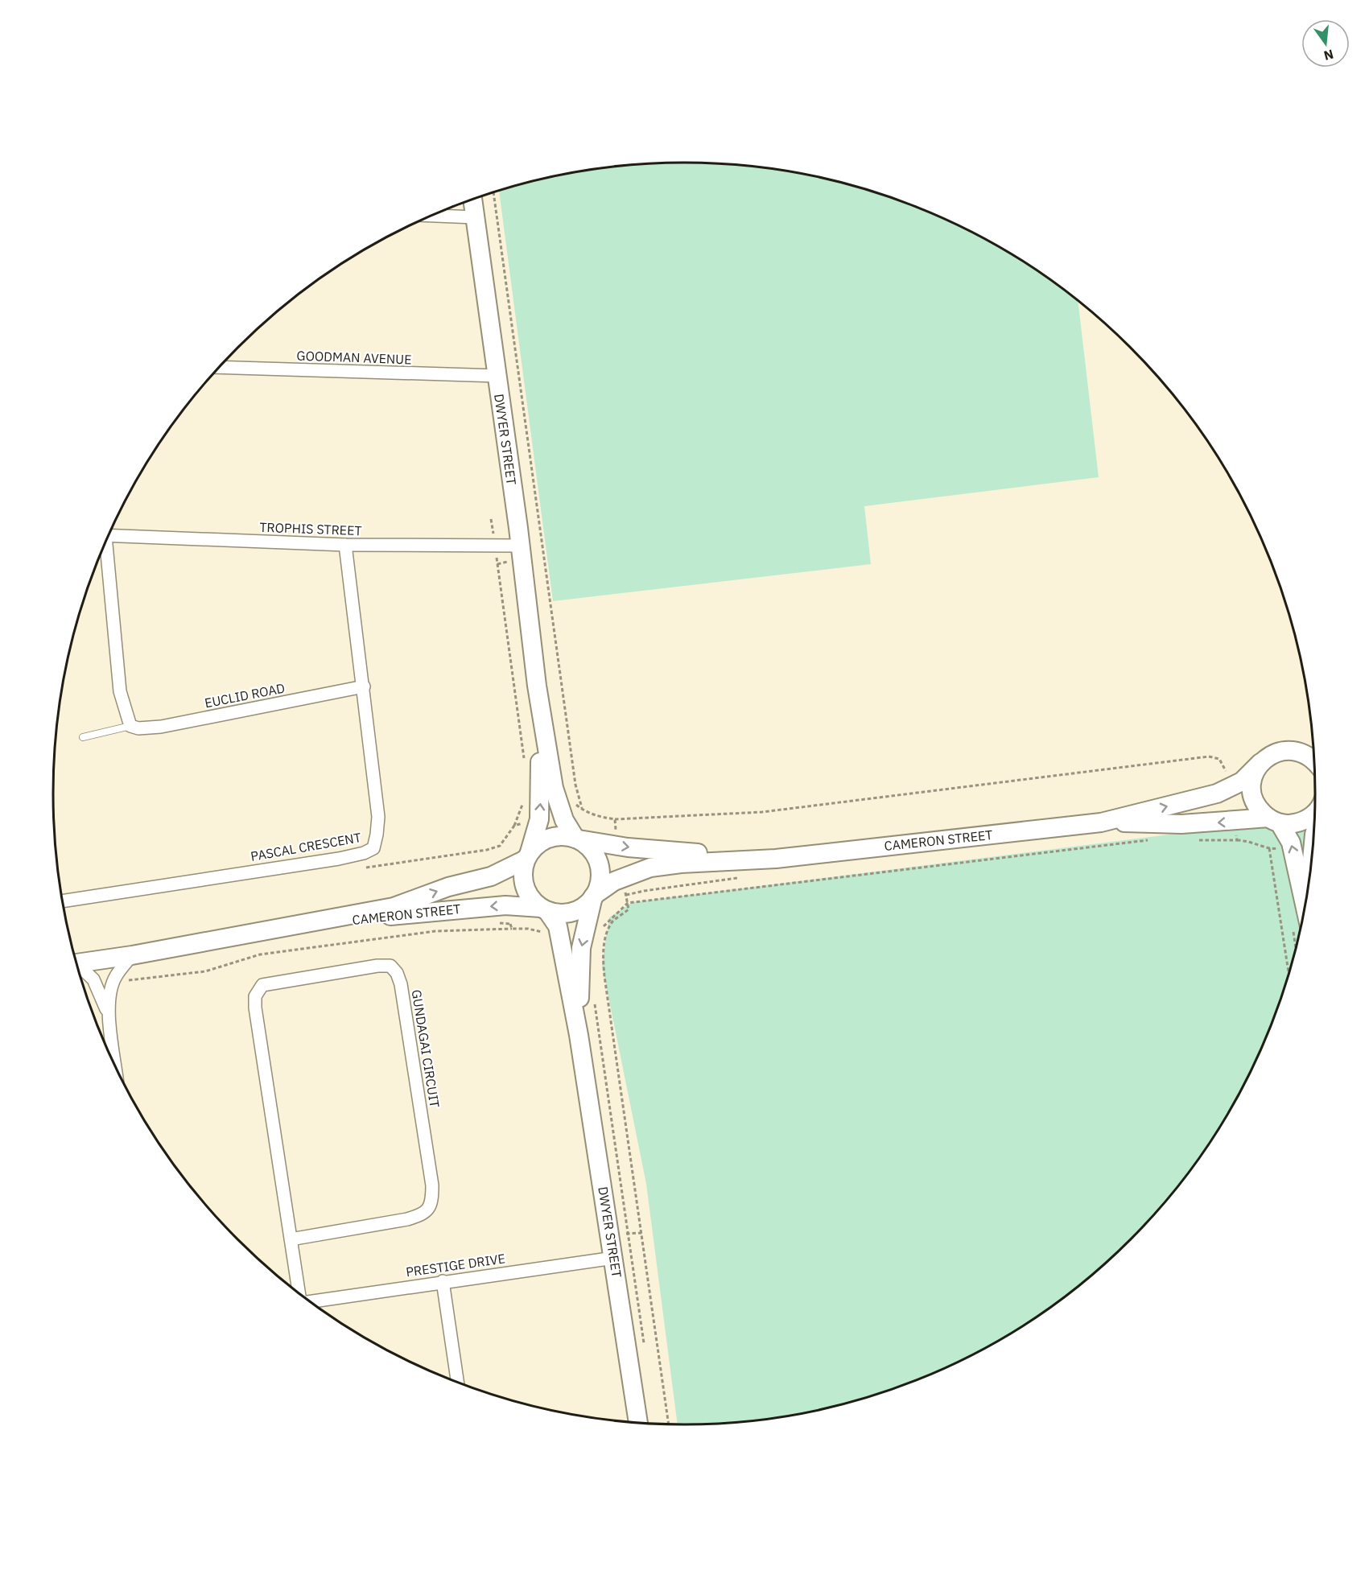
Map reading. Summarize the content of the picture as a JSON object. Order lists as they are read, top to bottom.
{
  "streets": {
    "street": [
      "GOODMAN AVENUE",
      "DWYER STREET",
      "TROPHIS STREET",
      "EUCLID ROAD",
      "CAMERON STREET",
      "PASCAL CRESCENT",
      "GUNDAGAI CIRCUIT",
      "PRESTIGE DRIVE"
    ]
  },
  "crossings": [
    ["GOODMAN AVENUE", "DWYER STREET"],
    ["DWYER STREET", "TROPHIS STREET"],
    ["DWYER STREET", "CAMERON STREET"],
    ["DWYER STREET", "PRESTIGE DRIVE"],
    ["TROPHIS STREET", "PASCAL CRESCENT"],
    ["EUCLID ROAD", "PASCAL CRESCENT"]
  ],
  "north": "bottom"
}
